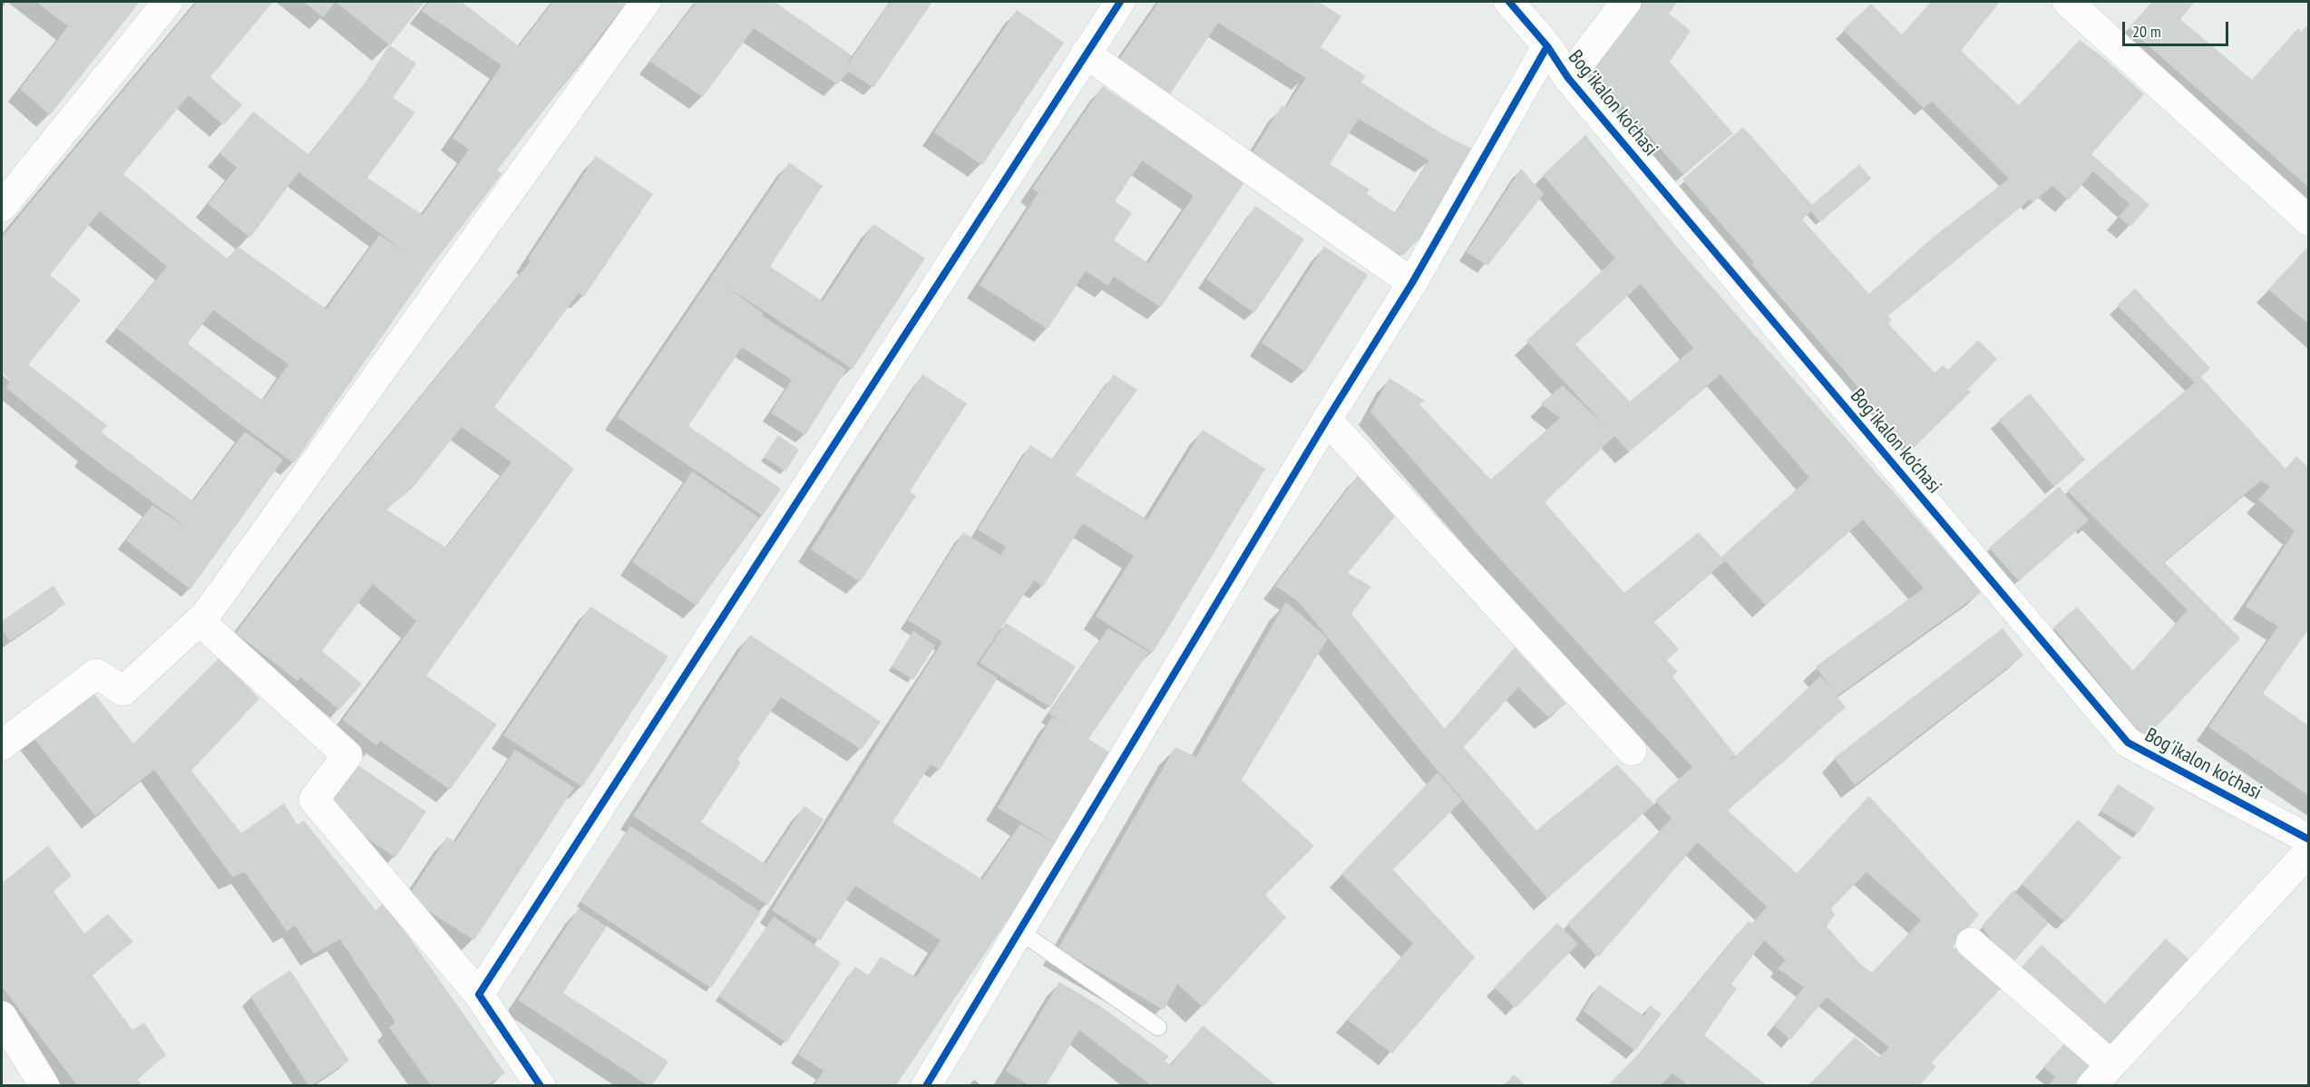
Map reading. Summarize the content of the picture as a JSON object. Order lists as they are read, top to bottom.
{
  "streets": {
    "street": ["Bog'ikalon ko'chasi"]
  },
  "scale_bar": "20 m"
}
